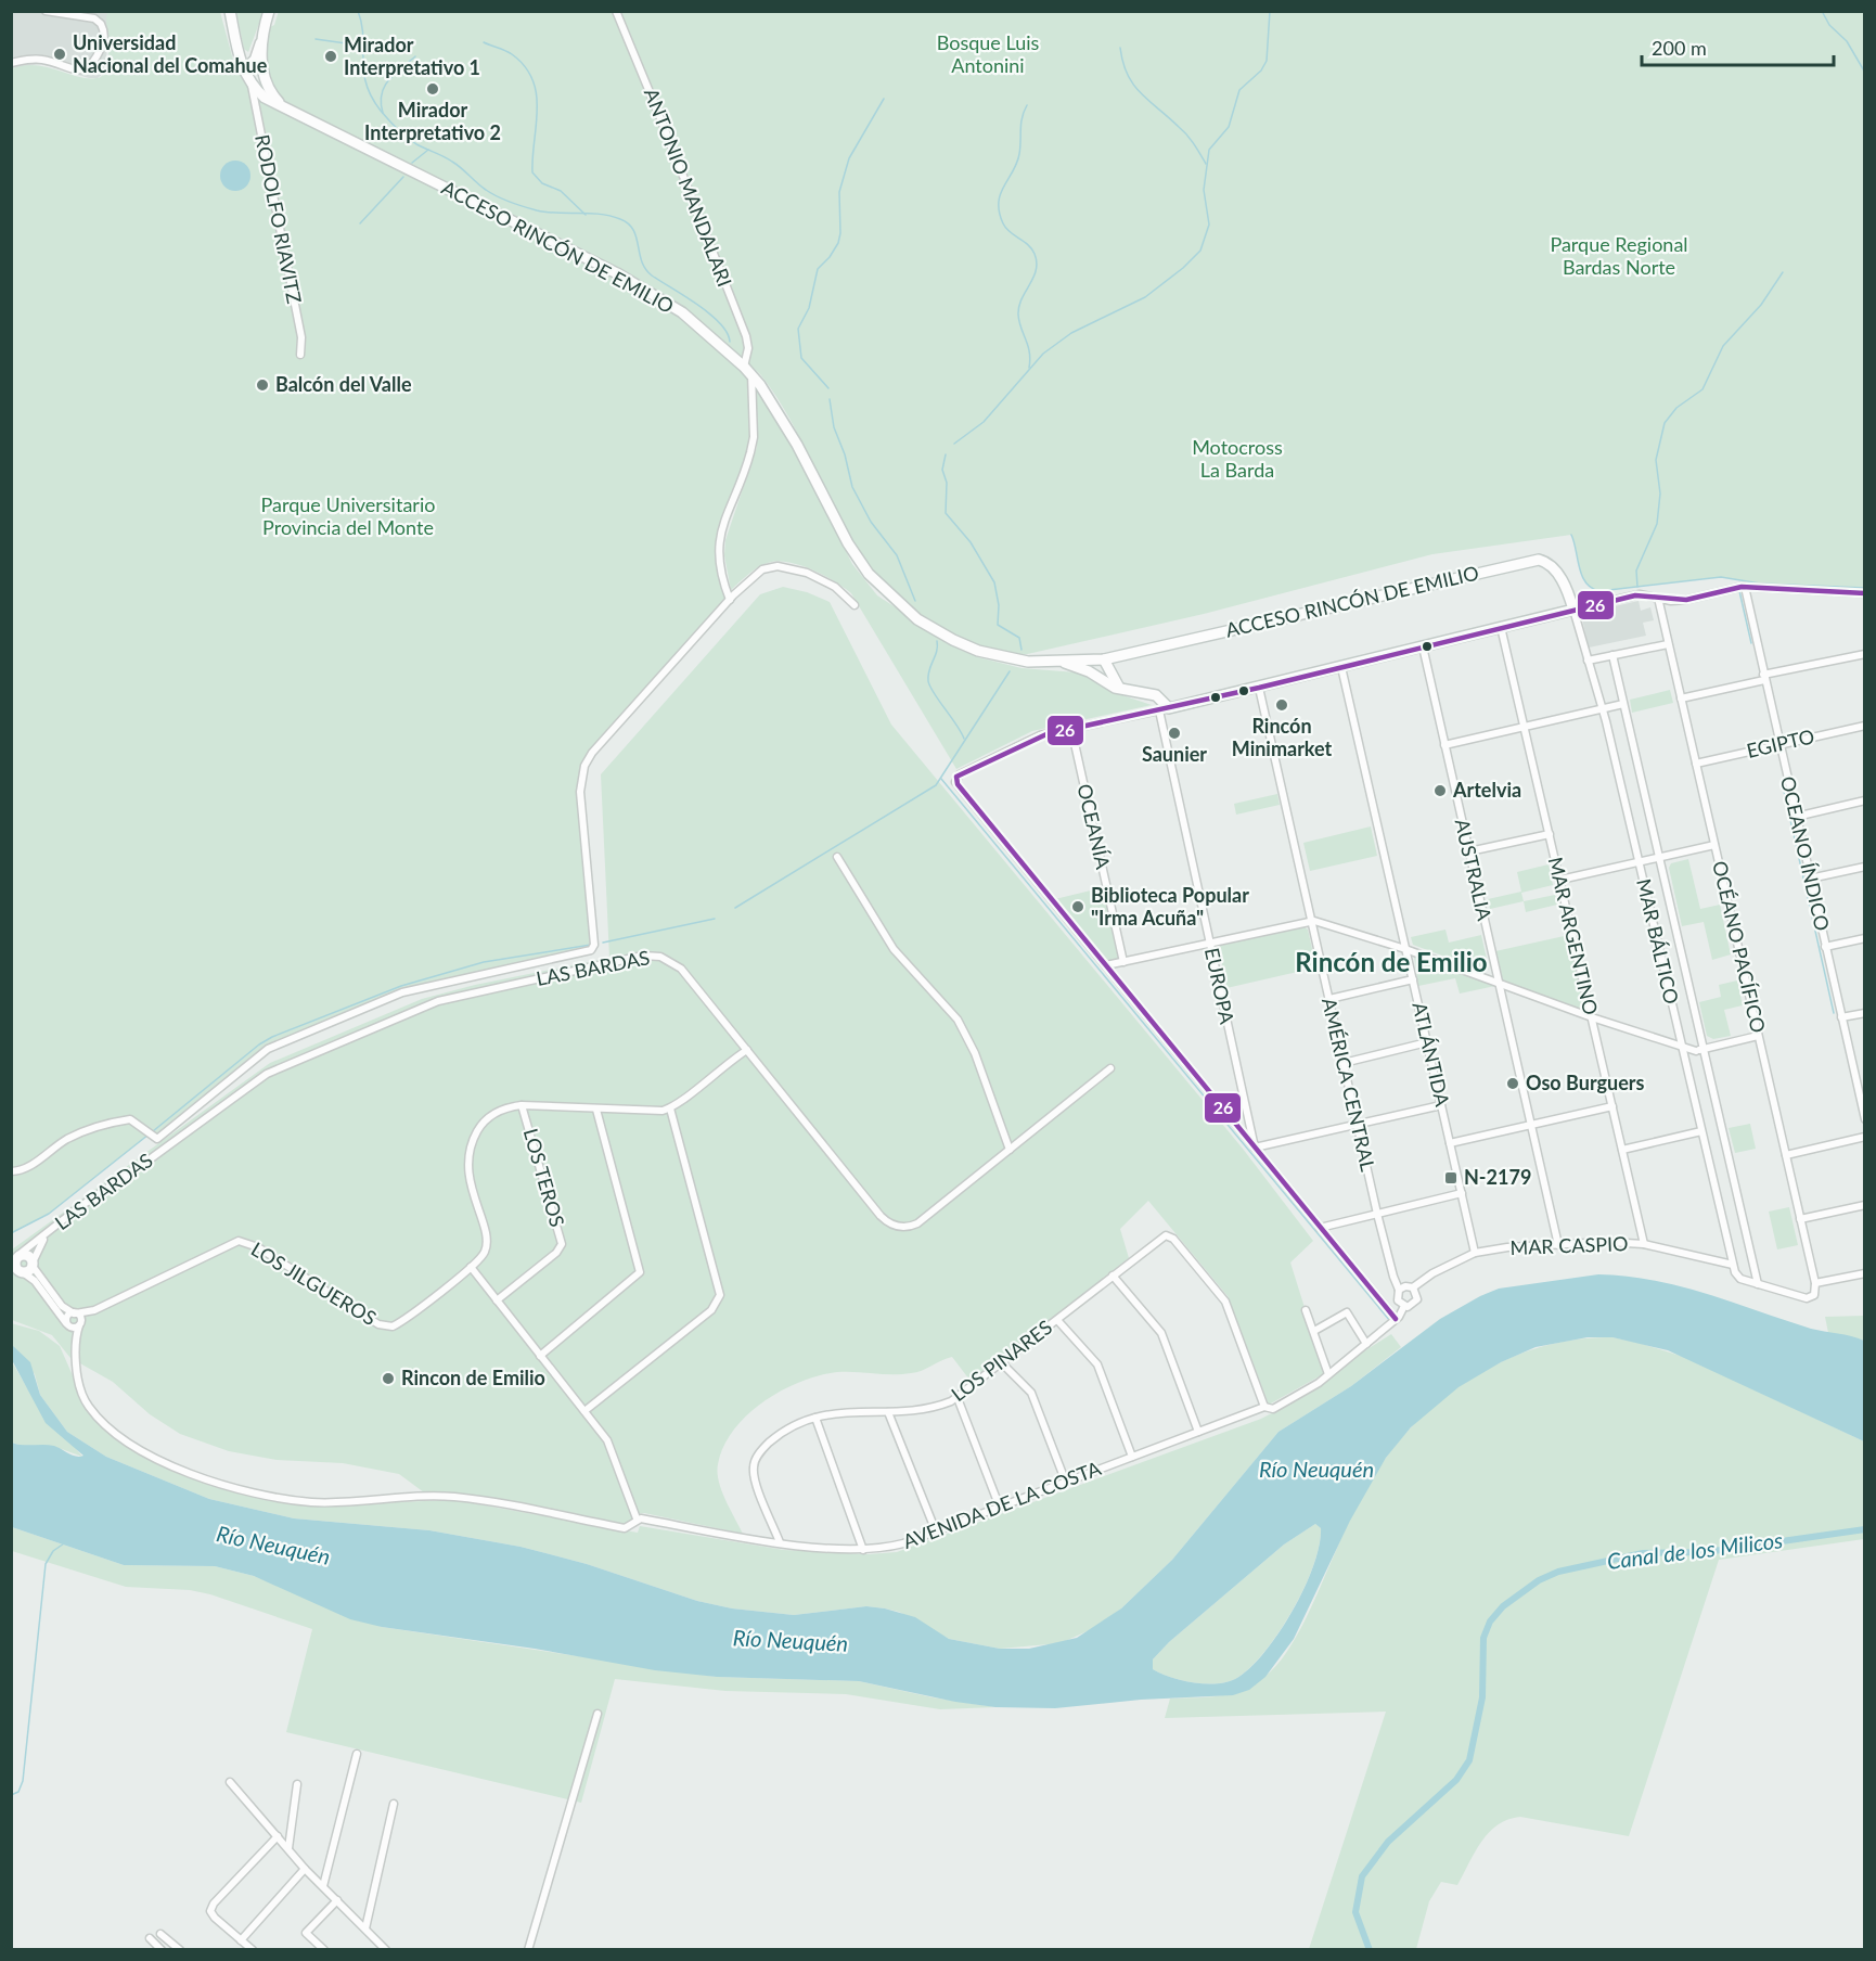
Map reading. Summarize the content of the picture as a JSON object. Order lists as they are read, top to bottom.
{
  "streets": {
    "main road": ["RODOLFO RIAVITZ", "ACCESO RINCÓN DE EMILIO"],
    "street": [
      "ANTONIO MANDALARI",
      "EGIPTO",
      "OCEANÍA",
      "OCEANO ÍNDICO",
      "AUSTRALIA",
      "MAR ARGENTINO",
      "MAR BÁLTICO",
      "OCÉANO PACÍFICO",
      "LAS BARDAS",
      "EUROPA",
      "ATLÁNTIDA",
      "AMÉRICA CENTRAL",
      "LOS TEROS",
      "MAR CASPIO",
      "LOS JILGUEROS",
      "LOS PINARES",
      "AVENIDA DE LA COSTA"
    ]
  },
  "crossings": [
    ["ANTONIO MANDALARI", "ACCESO RINCÓN DE EMILIO"],
    ["RODOLFO RIAVITZ", "ACCESO RINCÓN DE EMILIO"],
    ["ACCESO RINCÓN DE EMILIO", "MAR BÁLTICO"],
    ["ACCESO RINCÓN DE EMILIO", "EUROPA"],
    ["EGIPTO", "OCEANO ÍNDICO"],
    ["EGIPTO", "OCÉANO PACÍFICO"],
    ["AUSTRALIA", "MAR CASPIO"],
    ["MAR ARGENTINO", "MAR CASPIO"],
    ["MAR BÁLTICO", "OCÉANO PACÍFICO"],
    ["MAR BÁLTICO", "MAR CASPIO"],
    ["LAS BARDAS", "AVENIDA DE LA COSTA"],
    ["ATLÁNTIDA", "MAR CASPIO"],
    ["AMÉRICA CENTRAL", "MAR CASPIO"],
    ["AMÉRICA CENTRAL", "AVENIDA DE LA COSTA"],
    ["LOS TEROS", "LOS JILGUEROS"],
    ["MAR CASPIO", "AVENIDA DE LA COSTA"],
    ["LOS JILGUEROS", "AVENIDA DE LA COSTA"],
    ["LOS PINARES", "AVENIDA DE LA COSTA"]
  ],
  "districts": ["Rincón de Emilio"],
  "water": ["Río Neuquén", "Canal de los Milicos"],
  "parks": [
    "Bosque Luis Antonini",
    "Parque Regional Bardas Norte",
    "Motocross La Barda",
    "Parque Universitario Provincia del Monte"
  ],
  "places": {
    "other": [
      "Universidad Nacional del Comahue",
      "Mirador Interpretativo 1",
      "Mirador Interpretativo 2",
      "Balcón del Valle",
      "Rincón Minimarket",
      "Saunier",
      "Artelvia",
      "Biblioteca Popular \"Irma Acuña\"",
      "Oso Burguers",
      "Rincon de Emilio"
    ],
    "transit": ["N-2179"]
  },
  "lines": ["transit line 26"],
  "scale_bar": "200 m"
}
